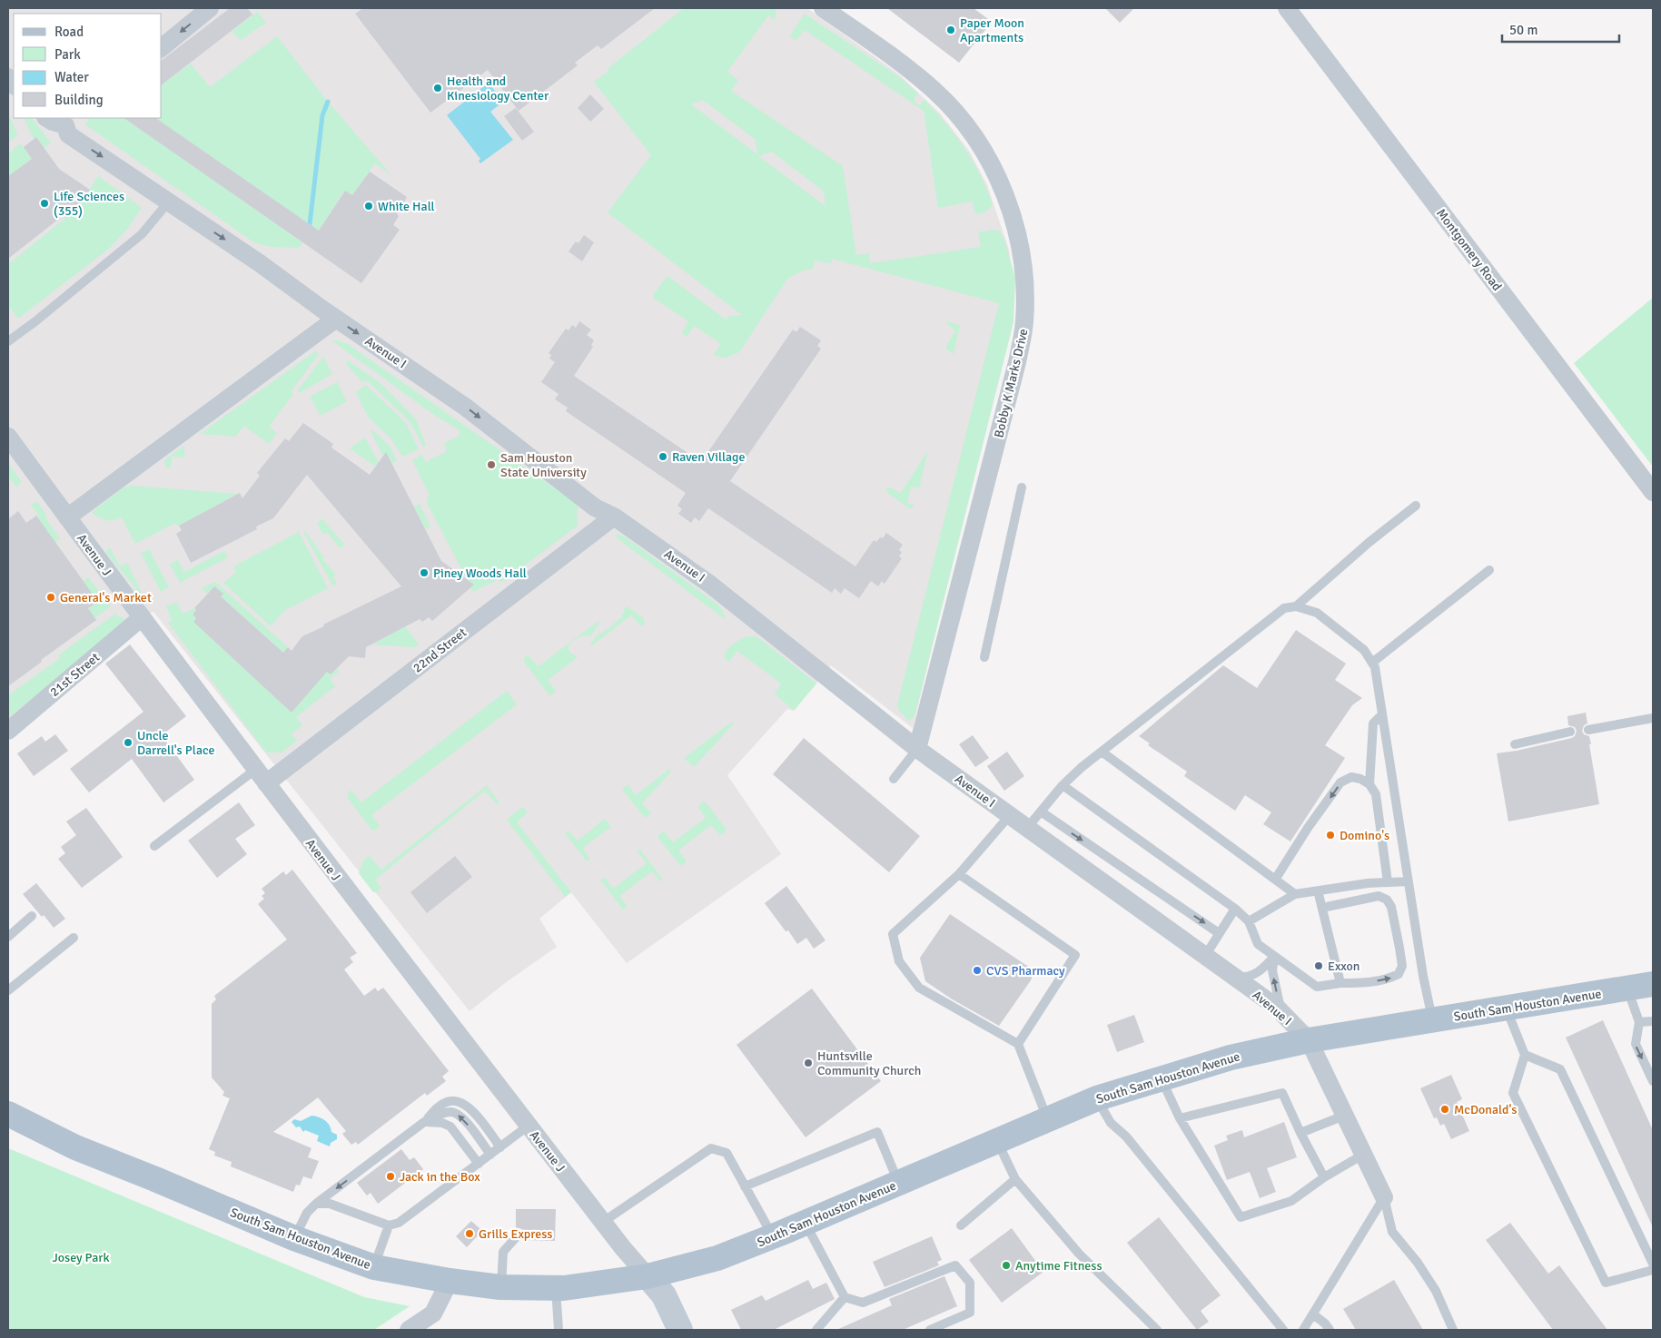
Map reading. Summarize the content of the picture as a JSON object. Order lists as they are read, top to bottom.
{
  "streets": {
    "main road": ["South Sam Houston Avenue"],
    "street": [
      "Montgomery Road",
      "Avenue I",
      "Bobby K Marks Drive",
      "Avenue J",
      "22nd Street",
      "21st Street"
    ]
  },
  "crossings": [
    ["Avenue I", "Bobby K Marks Drive"],
    ["Avenue I", "22nd Street"],
    ["Avenue I", "South Sam Houston Avenue"],
    ["Avenue J", "22nd Street"],
    ["Avenue J", "21st Street"],
    ["Avenue J", "South Sam Houston Avenue"]
  ],
  "one_way": ["Avenue I"],
  "parks": ["Josey Park"],
  "places": [
    "Paper Moon Apartments",
    "Health and Kinesiology Center",
    "Life Sciences (355)",
    "White Hall",
    "Raven Village",
    "Sam Houston State University",
    "Piney Woods Hall",
    "General's Market",
    "Uncle Darrell's Place",
    "Domino's",
    "Exxon",
    "CVS Pharmacy",
    "Huntsville Community Church",
    "McDonald's",
    "Jack in the Box",
    "Grills Express",
    "Anytime Fitness"
  ],
  "legend": [
    "Road",
    "Park",
    "Water",
    "Building"
  ],
  "scale_bar": "50 m"
}
